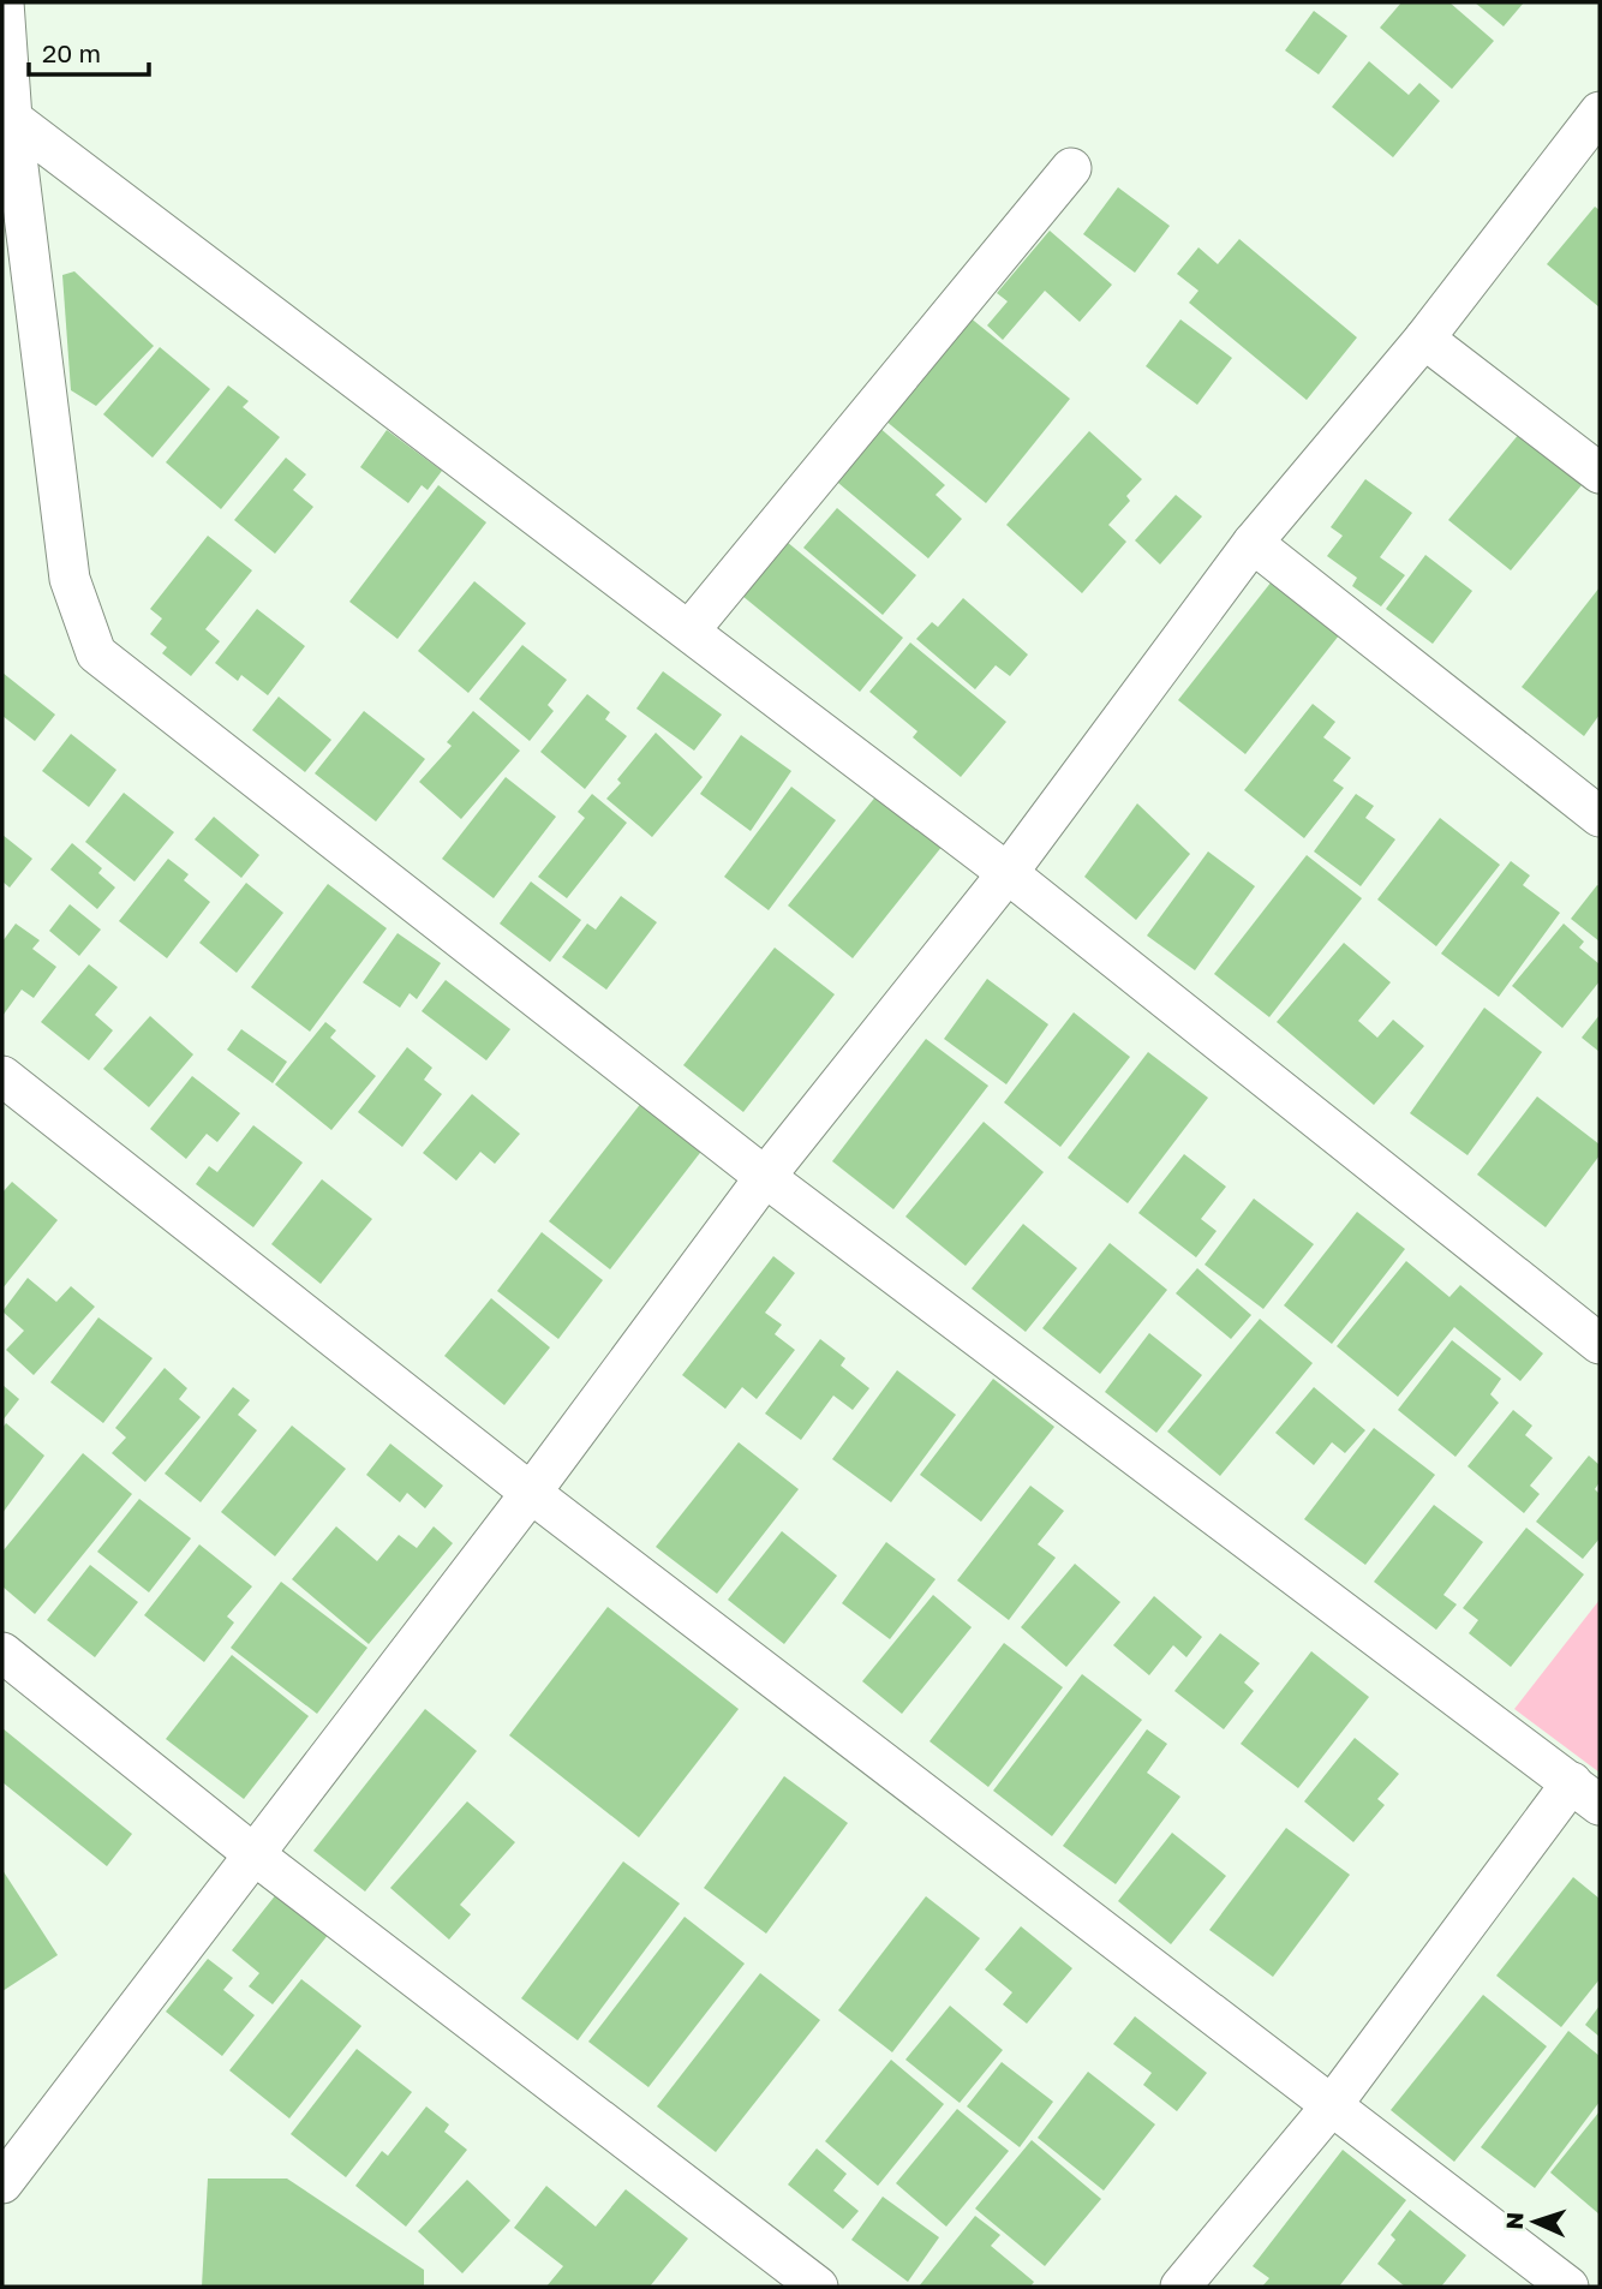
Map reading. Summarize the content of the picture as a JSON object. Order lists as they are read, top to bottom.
{
  "scale_bar": "20 m",
  "north": "left"
}
